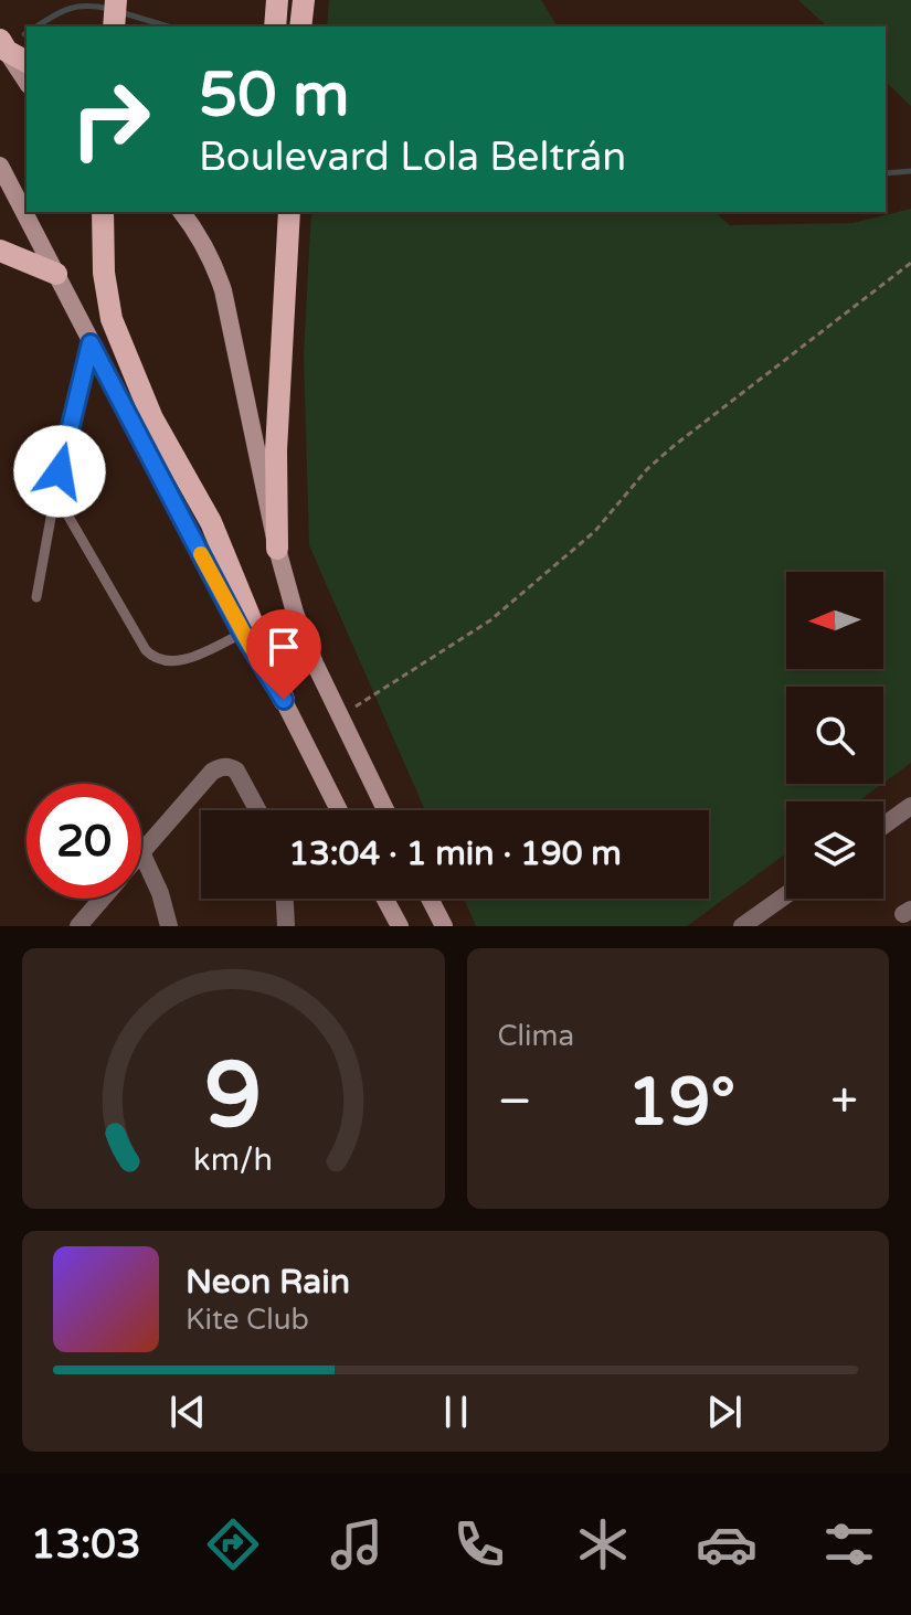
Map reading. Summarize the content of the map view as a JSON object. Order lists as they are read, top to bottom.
{
  "north": "left",
  "page": {
    "turn": ["50 m", "Boulevard Lola Beltrán"],
    "limit": "20",
    "trip": "13:04 · 1 min · 190 m",
    "tile": "Clima",
    "heat": ["−", "19°", "+"],
    "song": ["Neon Rain", "Kite Club"],
    "tabs": "13:03",
    "gauge": ["9", "km/h"]
  }
}
